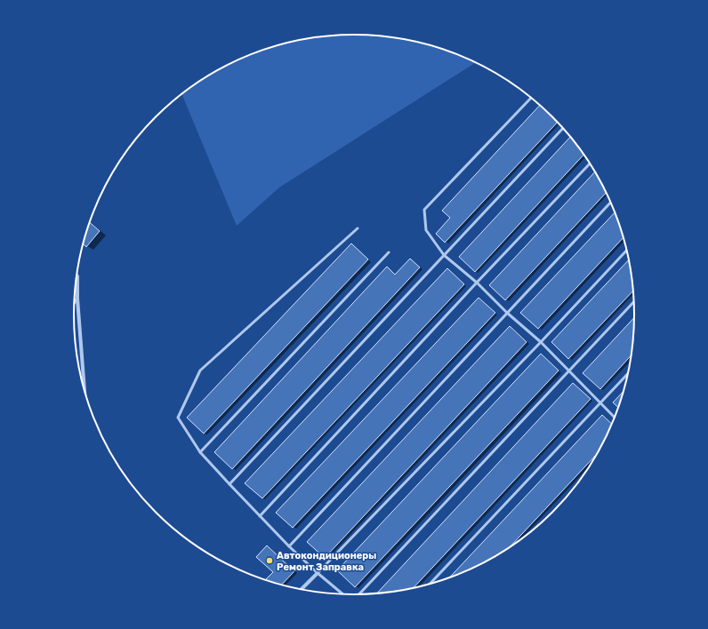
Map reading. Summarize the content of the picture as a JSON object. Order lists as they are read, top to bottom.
{
  "places": ["Автокондиционеры Ремонт Заправка"]
}
